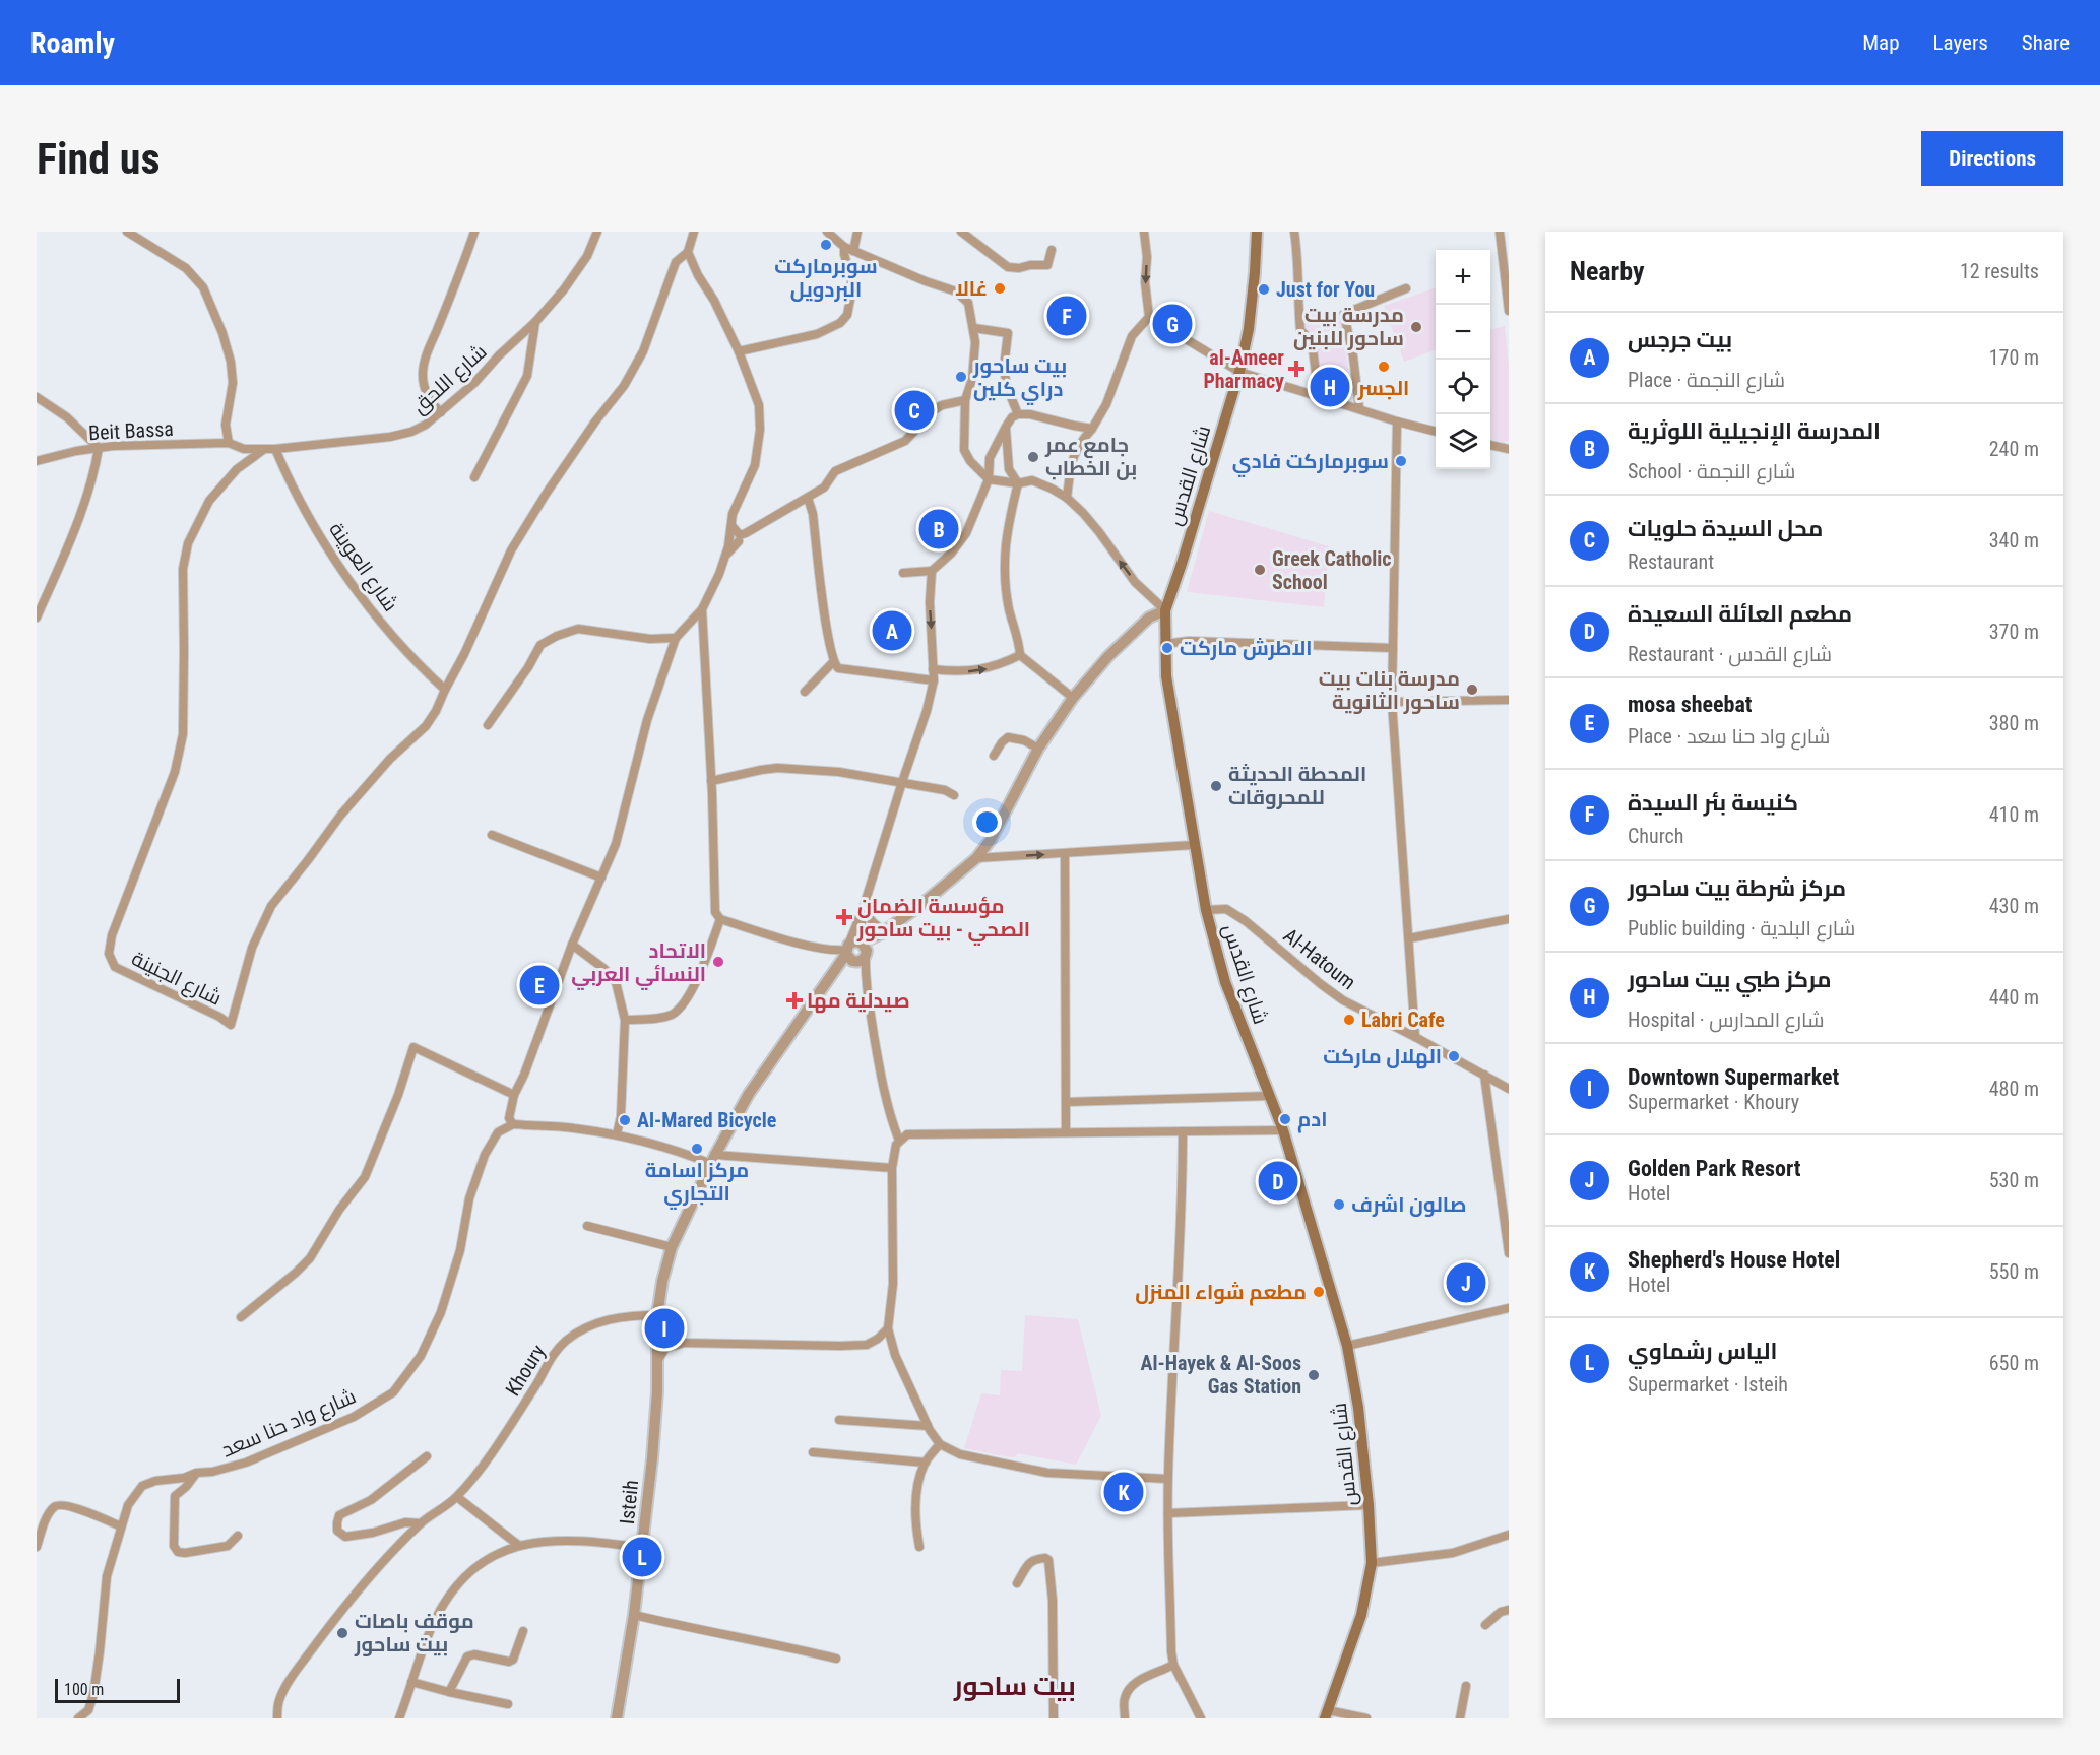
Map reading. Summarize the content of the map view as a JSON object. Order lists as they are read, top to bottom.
{
  "streets": {
    "main road": ["شارع القدس"],
    "street": [
      "شارع اللحق",
      "Beit Bassa",
      "شارع العوينة",
      "Al-Hatoum",
      "شارع الجنينة",
      "Khoury",
      "شارع واد حنا سعد",
      "Isteih"
    ]
  },
  "crossings": [
    ["شارع اللحق", "Beit Bassa"],
    ["شارع اللحق", "شارع العوينة"],
    ["شارع اللحق", "شارع الجنينة"],
    ["شارع القدس", "Al-Hatoum"],
    ["شارع العوينة", "شارع الجنينة"],
    ["Khoury", "Isteih"]
  ],
  "districts": ["بيت ساحور"],
  "places": {
    "other": [
      "سوبرماركت البردويل",
      "غالا",
      "Just for You",
      "مدرسة بيت ساحور للبنين",
      "الجسر",
      "بيت ساحور دراي كلين",
      "جامع عمر بن الخطاب",
      "سوبرماركت فادي",
      "Greek Catholic School",
      "الاطرش ماركت",
      "مدرسة بنات بيت ساحور الثانوية",
      "المحطة الحديثة للمحروقات",
      "الاتحاد النسائي العربي",
      "Labri Cafe",
      "الهلال ماركت",
      "ادم",
      "Al-Mared Bicycle",
      "مركز اسامة التجاري",
      "صالون اشرف",
      "مطعم شواء المنزل",
      "Al-Hayek & Al-Soos Gas Station",
      "موقف باصات بيت ساحور"
    ],
    "health": ["al-Ameer Pharmacy", "مؤسسة الضمان الصحي - بيت ساحور", "صيدلية مها"]
  },
  "scale_bar": "100 m",
  "page": {
    "header": "Roamly",
    "nav": ["Map", "Layers", "Share"],
    "buttons": "Directions",
    "title": "Find us",
    "heading": ["Nearby", "12 results"],
    "map_buttons": ["+", "−"],
    "pins": [
      "F",
      "G",
      "H",
      "C",
      "B",
      "A",
      "E",
      "D",
      "J",
      "I",
      "K",
      "L"
    ],
    "list": [
      {
        "mark": "A",
        "name": "بيت جرجس",
        "note": "Place · شارع النجمة",
        "value": "170 m"
      },
      {
        "mark": "B",
        "name": "المدرسة الإنجيلية اللوثرية",
        "note": "School · شارع النجمة",
        "value": "240 m"
      },
      {
        "mark": "C",
        "name": "محل السيدة حلويات",
        "note": "Restaurant",
        "value": "340 m"
      },
      {
        "mark": "D",
        "name": "مطعم العائلة السعيدة",
        "note": "Restaurant · شارع القدس",
        "value": "370 m"
      },
      {
        "mark": "E",
        "name": "mosa sheebat",
        "note": "Place · شارع واد حنا سعد",
        "value": "380 m"
      },
      {
        "mark": "F",
        "name": "كنيسة بئر السيدة",
        "note": "Church",
        "value": "410 m"
      },
      {
        "mark": "G",
        "name": "مركز شرطة بيت ساحور",
        "note": "Public building · شارع البلدية",
        "value": "430 m"
      },
      {
        "mark": "H",
        "name": "مركز طبي بيت ساحور",
        "note": "Hospital · شارع المدارس",
        "value": "440 m"
      },
      {
        "mark": "I",
        "name": "Downtown Supermarket",
        "note": "Supermarket · Khoury",
        "value": "480 m"
      },
      {
        "mark": "J",
        "name": "Golden Park Resort",
        "note": "Hotel",
        "value": "530 m"
      },
      {
        "mark": "K",
        "name": "Shepherd's House Hotel",
        "note": "Hotel",
        "value": "550 m"
      },
      {
        "mark": "L",
        "name": "الياس رشماوي",
        "note": "Supermarket · Isteih",
        "value": "650 m"
      }
    ],
    "scale": "100 m"
  }
}
